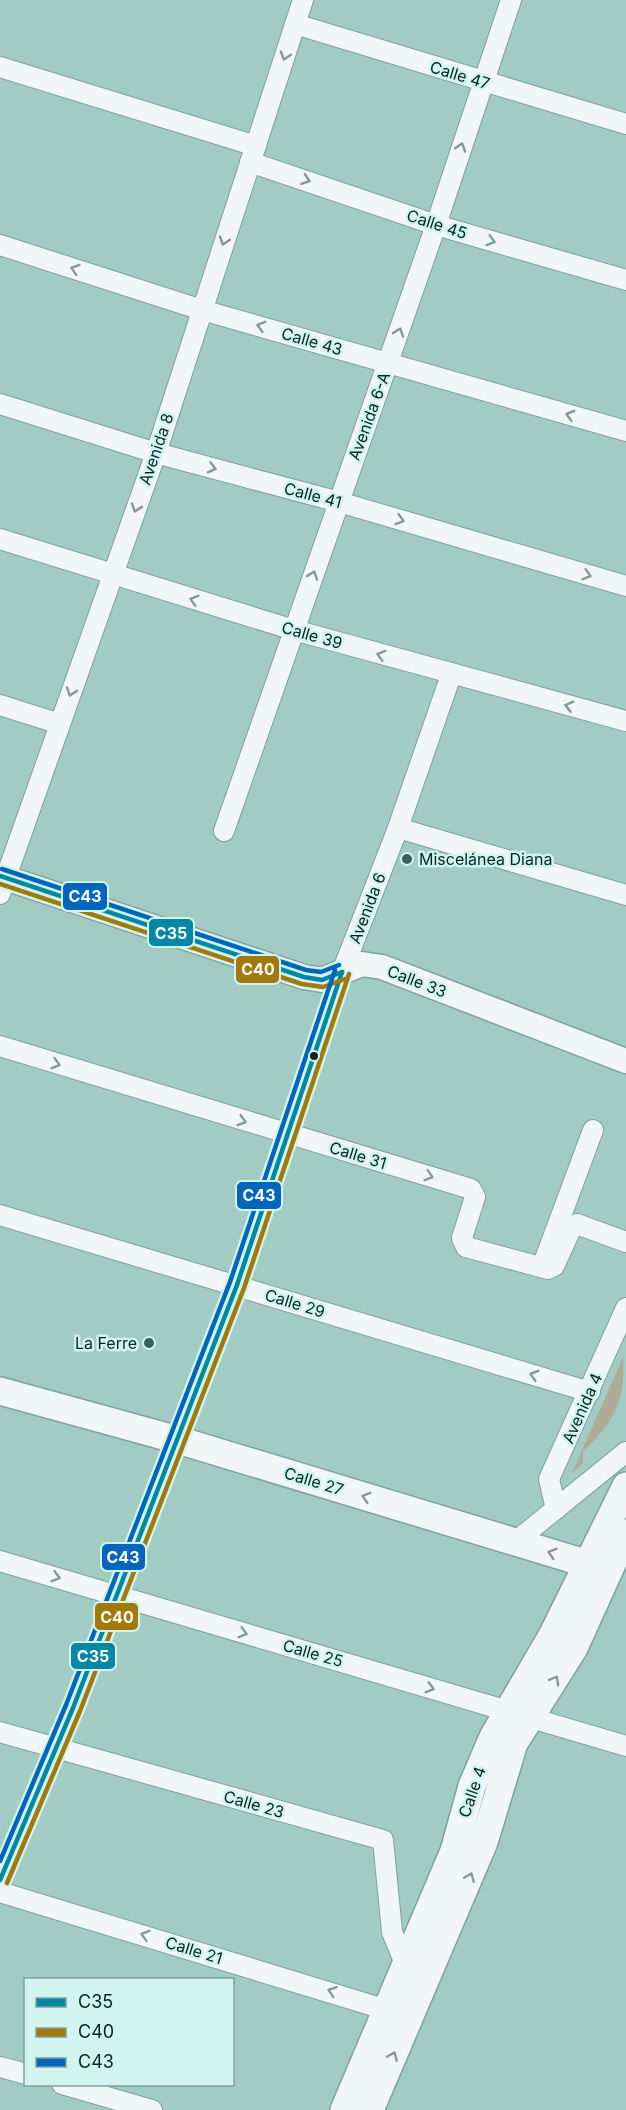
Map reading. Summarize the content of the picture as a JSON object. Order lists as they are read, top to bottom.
{
  "streets": {
    "main road": ["Calle 27", "Calle 4"],
    "street": [
      "Calle 47",
      "Calle 45",
      "Calle 43",
      "Avenida 6-A",
      "Avenida 8",
      "Calle 41",
      "Calle 39",
      "Avenida 6",
      "Calle 33",
      "Calle 31",
      "Calle 29",
      "Avenida 4",
      "Calle 25",
      "Calle 23",
      "Calle 21"
    ]
  },
  "crossings": [
    ["Calle 47", "Avenida 6-A"],
    ["Calle 47", "Avenida 8"],
    ["Calle 45", "Avenida 6-A"],
    ["Calle 45", "Avenida 8"],
    ["Calle 43", "Avenida 6-A"],
    ["Calle 43", "Avenida 8"],
    ["Avenida 6-A", "Calle 41"],
    ["Avenida 6-A", "Calle 39"],
    ["Avenida 8", "Calle 41"],
    ["Avenida 8", "Calle 39"],
    ["Avenida 8", "Calle 33"],
    ["Calle 39", "Avenida 6"],
    ["Avenida 6", "Calle 33"],
    ["Avenida 6", "Calle 31"],
    ["Avenida 6", "Calle 29"],
    ["Avenida 6", "Calle 27"],
    ["Avenida 6", "Calle 25"],
    ["Avenida 6", "Calle 23"],
    ["Calle 29", "Avenida 4"],
    ["Calle 27", "Calle 4"],
    ["Calle 25", "Calle 4"],
    ["Calle 4", "Calle 23"],
    ["Calle 4", "Calle 21"]
  ],
  "one_way": [
    "Calle 45",
    "Calle 43",
    "Avenida 6-A",
    "Avenida 8",
    "Calle 41",
    "Calle 31",
    "Calle 29",
    "Calle 27",
    "Calle 25",
    "Calle 21"
  ],
  "places": ["Miscelánea Diana", "La Ferre"],
  "lines": ["transit line C43", "transit line C35", "transit line C40"],
  "legend": ["C35", "C40", "C43"]
}
